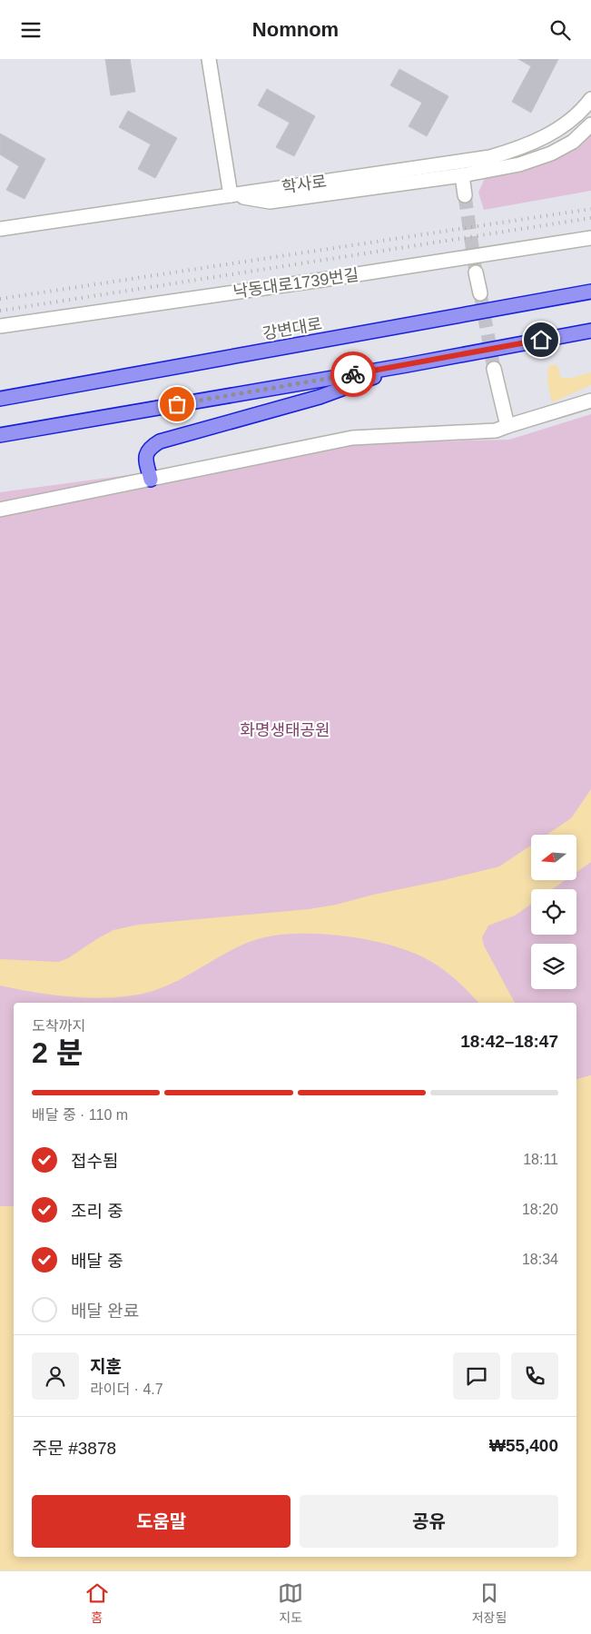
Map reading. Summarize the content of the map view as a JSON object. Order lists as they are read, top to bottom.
{
  "streets": {
    "highway": ["강변대로"],
    "street": ["학사로", "낙동대로1739번길"]
  },
  "parks": ["화명생태공원"],
  "north": "left",
  "page": {
    "header": "Nomnom",
    "heading": ["2 분", "도착까지", "18:42–18:47"],
    "panel": [
      "지훈",
      "라이더 · 4.7",
      "주문 #3878",
      "₩55,400"
    ],
    "bar": "배달 중 · 110 m",
    "list": [
      ["접수됨", "18:11"],
      ["조리 중", "18:20"],
      ["배달 중", "18:34"],
      "배달 완료"
    ],
    "buttons": ["도움말", "공유"],
    "tabs": ["홈", "지도", "저장됨"]
  }
}
